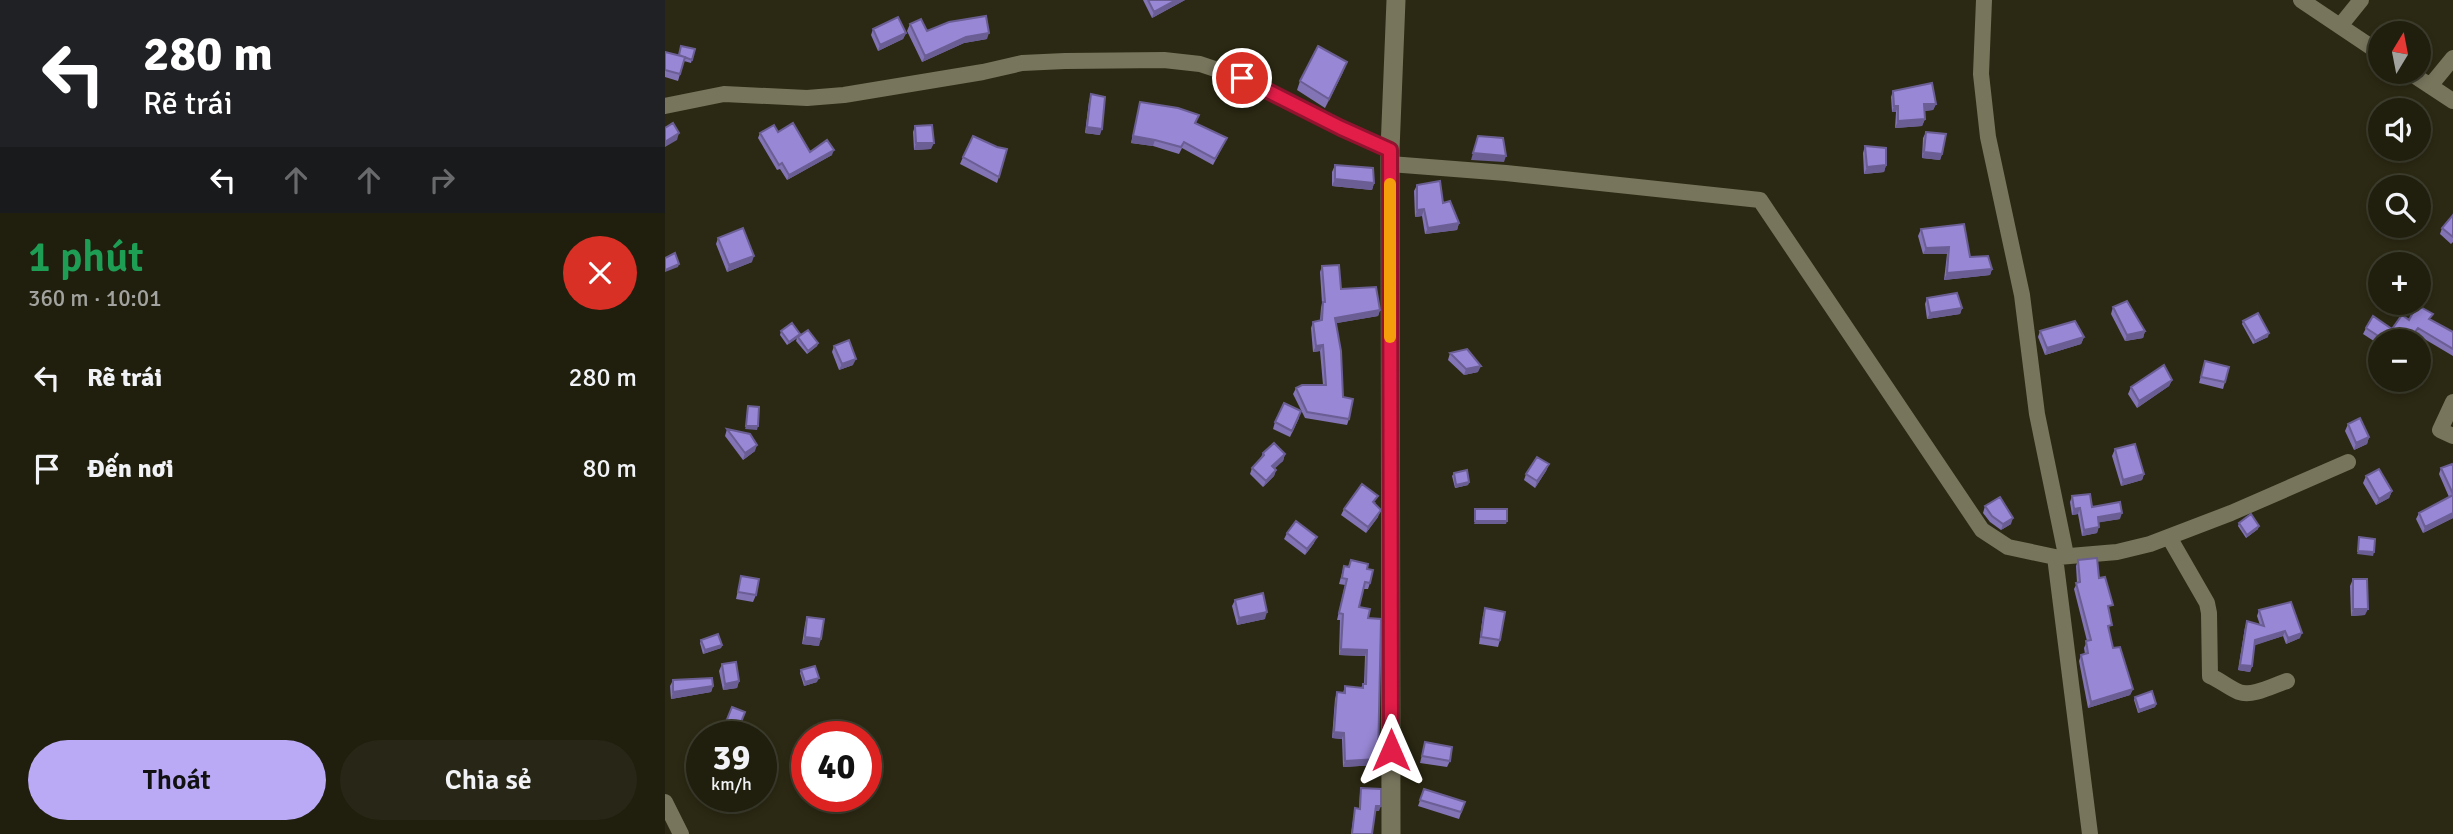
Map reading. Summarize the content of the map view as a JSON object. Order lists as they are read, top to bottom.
{
  "north": "top",
  "page": {
    "turn": ["280 m", "Rẽ trái"],
    "map_buttons": ["+", "−"],
    "heading": ["1 phút", "360 m · 10:01"],
    "list": [
      {
        "name": "Rẽ trái",
        "value": "280 m"
      },
      {
        "name": "Đến nơi",
        "value": "80 m"
      }
    ],
    "speed": "39 km/h",
    "limit": "40",
    "buttons": ["Thoát", "Chia sẻ"]
  }
}
